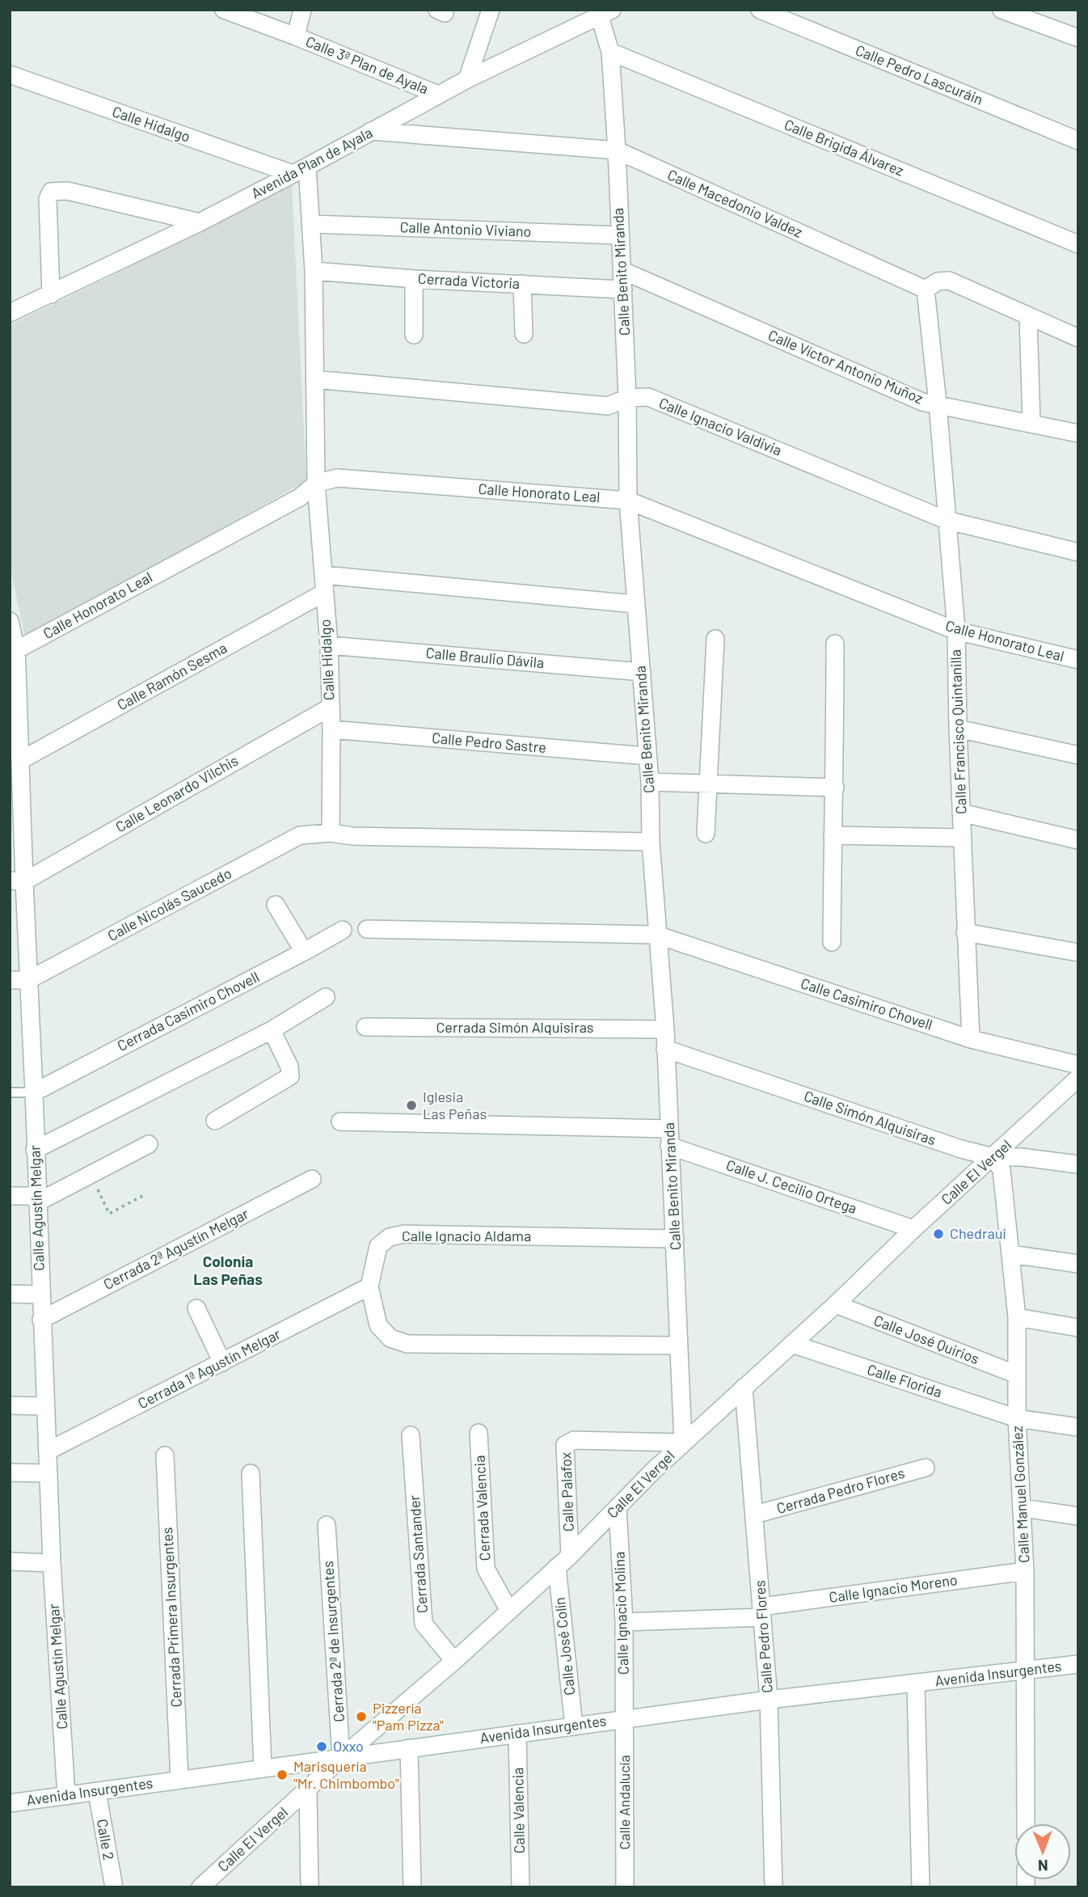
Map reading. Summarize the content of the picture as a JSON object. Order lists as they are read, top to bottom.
{
  "streets": {
    "street": [
      "Calle 3ª Plan de Ayala",
      "Calle Pedro Lascuráin",
      "Calle Hidalgo",
      "Calle Brigida Álvarez",
      "Avenida Plan de Ayala",
      "Calle Macedonio Valdez",
      "Calle Antonio Viviano",
      "Calle Benito Miranda",
      "Cerrada Victoria",
      "Calle Víctor Antonio Muñoz",
      "Calle Ignacio Valdivia",
      "Calle Honorato Leal",
      "Calle Braulio Dávila",
      "Calle Ramón Sesma",
      "Calle Francisco Quintanilla",
      "Calle Pedro Sastre",
      "Calle Leonardo Vilchis",
      "Calle Nicolás Saucedo",
      "Calle Casimiro Chovell",
      "Cerrada Casimiro Chovell",
      "Cerrada Simón Alquisiras",
      "Calle Simón Alquisiras",
      "Calle El Vergel",
      "Calle J. Cecilio Ortega",
      "Calle Agustín Melgar",
      "Calle Ignacio Aldama",
      "Cerrada 2ª Agustín Melgar",
      "Calle José Quirios",
      "Cerrada 1ª Agustín Melgar",
      "Calle Florida",
      "Cerrada Pedro Flores",
      "Calle Palafox",
      "Calle Manuel González",
      "Cerrada Valencia",
      "Cerrada Santander",
      "Calle Ignacio Moreno",
      "Calle Ignacio Molina",
      "Cerrada Primera Insurgentes",
      "Calle Pedro Flores",
      "Cerrada 2ª de Insurgentes",
      "Calle José Colín",
      "Avenida Insurgentes",
      "Calle Andalucía",
      "Calle Valencia",
      "Calle 2"
    ]
  },
  "crossings": [
    ["Calle 3ª Plan de Ayala", "Avenida Plan de Ayala"],
    ["Calle Hidalgo", "Avenida Plan de Ayala"],
    ["Calle Hidalgo", "Calle Antonio Viviano"],
    ["Calle Hidalgo", "Cerrada Victoria"],
    ["Calle Hidalgo", "Calle Ignacio Valdivia"],
    ["Calle Hidalgo", "Calle Honorato Leal"],
    ["Calle Hidalgo", "Calle Braulio Dávila"],
    ["Calle Hidalgo", "Calle Ramón Sesma"],
    ["Calle Hidalgo", "Calle Pedro Sastre"],
    ["Calle Hidalgo", "Calle Leonardo Vilchis"],
    ["Calle Hidalgo", "Calle Nicolás Saucedo"],
    ["Calle Brigida Álvarez", "Calle Benito Miranda"],
    ["Avenida Plan de Ayala", "Calle Macedonio Valdez"],
    ["Avenida Plan de Ayala", "Calle Benito Miranda"],
    ["Calle Macedonio Valdez", "Calle Benito Miranda"],
    ["Calle Macedonio Valdez", "Calle Francisco Quintanilla"],
    ["Calle Antonio Viviano", "Calle Benito Miranda"],
    ["Calle Benito Miranda", "Cerrada Victoria"],
    ["Calle Benito Miranda", "Calle Víctor Antonio Muñoz"],
    ["Calle Benito Miranda", "Calle Ignacio Valdivia"],
    ["Calle Benito Miranda", "Calle Honorato Leal"],
    ["Calle Benito Miranda", "Calle Braulio Dávila"],
    ["Calle Benito Miranda", "Calle Pedro Sastre"],
    ["Calle Benito Miranda", "Calle Casimiro Chovell"],
    ["Calle Benito Miranda", "Cerrada Simón Alquisiras"],
    ["Calle Benito Miranda", "Calle Simón Alquisiras"],
    ["Calle Benito Miranda", "Calle El Vergel"],
    ["Calle Benito Miranda", "Calle J. Cecilio Ortega"],
    ["Calle Benito Miranda", "Calle Ignacio Aldama"],
    ["Calle Benito Miranda", "Calle Palafox"],
    ["Calle Víctor Antonio Muñoz", "Calle Francisco Quintanilla"],
    ["Calle Ignacio Valdivia", "Calle Francisco Quintanilla"],
    ["Calle Honorato Leal", "Calle Francisco Quintanilla"],
    ["Calle Honorato Leal", "Calle Agustín Melgar"],
    ["Calle Ramón Sesma", "Calle Agustín Melgar"],
    ["Calle Francisco Quintanilla", "Calle Casimiro Chovell"],
    ["Calle Leonardo Vilchis", "Calle Agustín Melgar"],
    ["Calle Nicolás Saucedo", "Calle Agustín Melgar"],
    ["Cerrada Casimiro Chovell", "Calle Agustín Melgar"],
    ["Calle Simón Alquisiras", "Calle El Vergel"],
    ["Calle Simón Alquisiras", "Calle Manuel González"],
    ["Calle El Vergel", "Calle J. Cecilio Ortega"],
    ["Calle El Vergel", "Calle José Quirios"],
    ["Calle El Vergel", "Calle Florida"],
    ["Calle El Vergel", "Calle Palafox"],
    ["Calle El Vergel", "Calle Manuel González"],
    ["Calle El Vergel", "Cerrada Valencia"],
    ["Calle El Vergel", "Cerrada Santander"],
    ["Calle El Vergel", "Calle Ignacio Molina"],
    ["Calle El Vergel", "Calle Pedro Flores"],
    ["Calle El Vergel", "Cerrada 2ª de Insurgentes"],
    ["Calle El Vergel", "Calle José Colín"],
    ["Calle El Vergel", "Avenida Insurgentes"],
    ["Calle Agustín Melgar", "Cerrada 2ª Agustín Melgar"],
    ["Calle Agustín Melgar", "Cerrada 1ª Agustín Melgar"],
    ["Calle Agustín Melgar", "Avenida Insurgentes"],
    ["Calle Ignacio Aldama", "Cerrada 1ª Agustín Melgar"],
    ["Calle José Quirios", "Calle Manuel González"],
    ["Calle Florida", "Calle Manuel González"],
    ["Cerrada Pedro Flores", "Calle Pedro Flores"],
    ["Calle Palafox", "Calle José Colín"],
    ["Calle Manuel González", "Calle Ignacio Moreno"],
    ["Calle Manuel González", "Avenida Insurgentes"],
    ["Calle Ignacio Moreno", "Calle Pedro Flores"],
    ["Calle Ignacio Molina", "Avenida Insurgentes"],
    ["Calle Ignacio Molina", "Calle Andalucía"],
    ["Cerrada Primera Insurgentes", "Avenida Insurgentes"],
    ["Calle Pedro Flores", "Avenida Insurgentes"],
    ["Cerrada 2ª de Insurgentes", "Avenida Insurgentes"],
    ["Calle José Colín", "Avenida Insurgentes"],
    ["Avenida Insurgentes", "Calle Andalucía"],
    ["Avenida Insurgentes", "Calle Valencia"],
    ["Avenida Insurgentes", "Calle 2"]
  ],
  "districts": ["Colonia Las Peñas"],
  "places": [
    "Iglesia Las Peñas",
    "Chedraui",
    "Pizzería \"Pam Pizza\"",
    "Oxxo",
    "Marisquería \"Mr. Chimbombo\""
  ],
  "north": "bottom"
}
